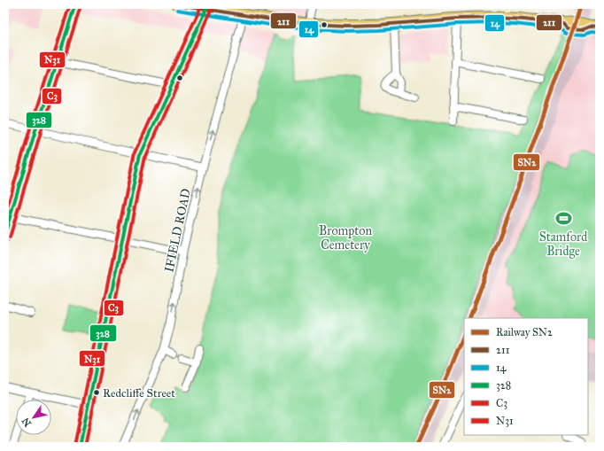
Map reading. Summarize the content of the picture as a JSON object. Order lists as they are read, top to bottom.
{
  "streets": {
    "street": ["IFIELD ROAD"]
  },
  "one_way": ["IFIELD ROAD"],
  "parks": ["Brompton Cemetery"],
  "places": {
    "sports": ["Stamford Bridge"],
    "other": ["Redcliffe Street"]
  },
  "lines": [
    "rail line SN2",
    "transit line 211",
    "transit line 328",
    "transit line N31",
    "transit line C3",
    "transit line 14"
  ],
  "legend": [
    "Railway SN2",
    "211",
    "14",
    "328",
    "C3",
    "N31"
  ],
  "north": "bottom left"
}
